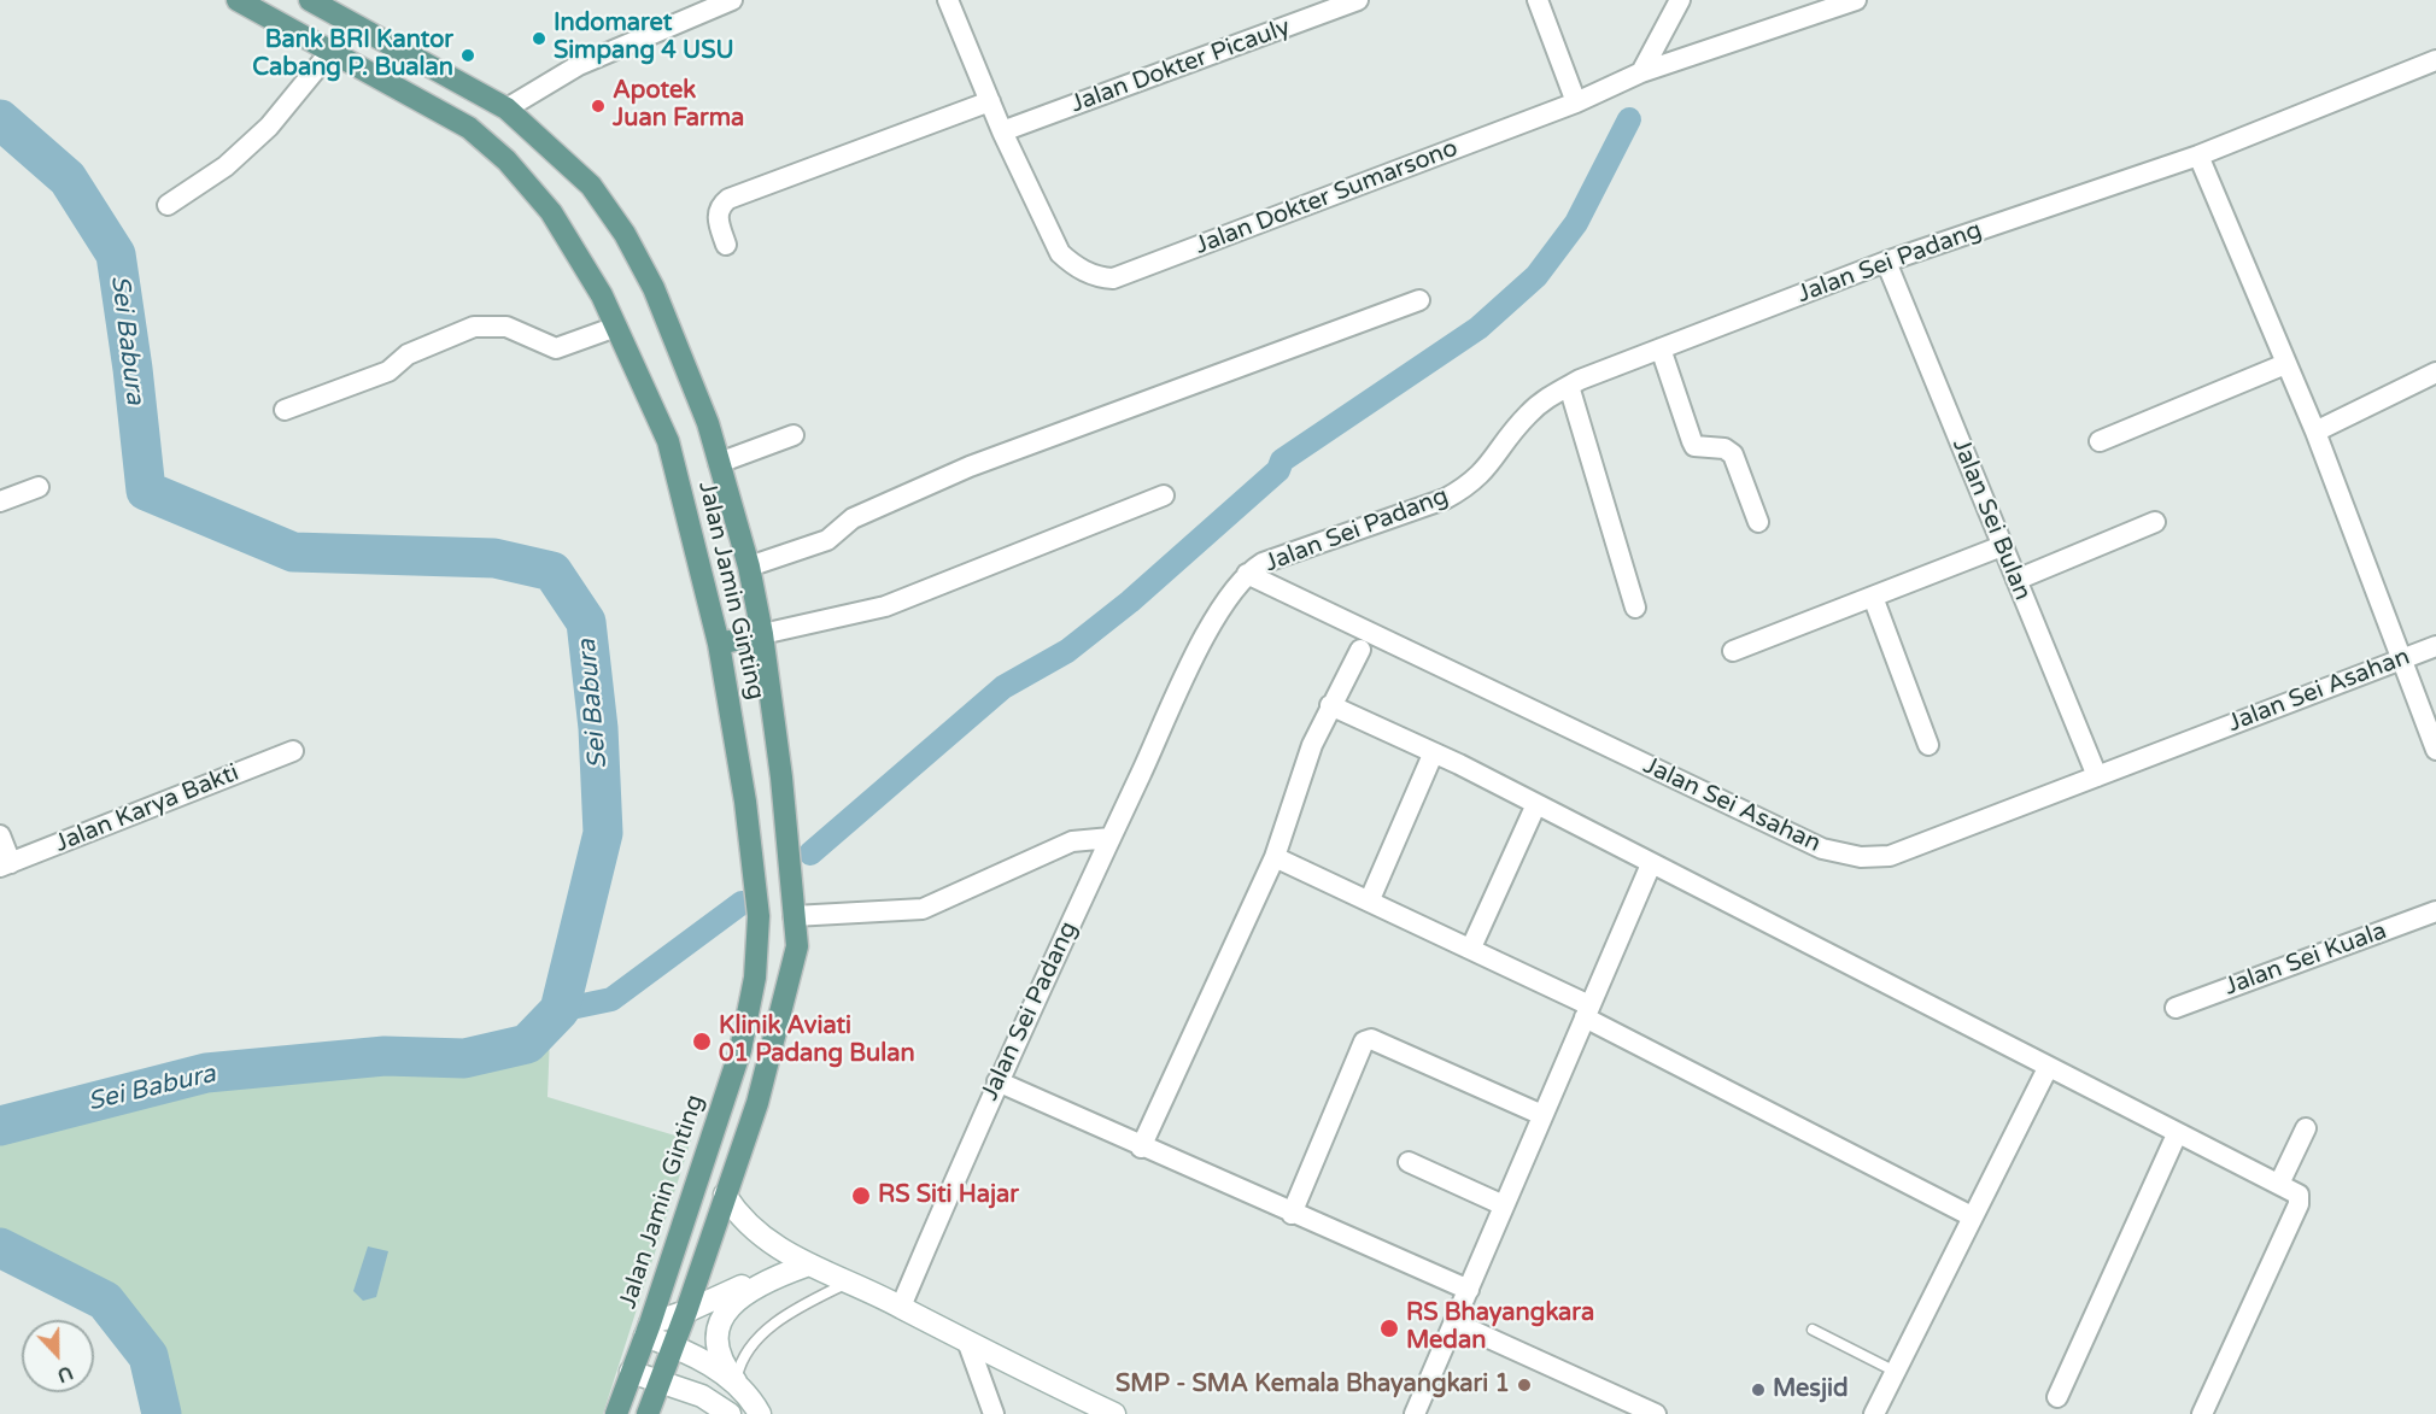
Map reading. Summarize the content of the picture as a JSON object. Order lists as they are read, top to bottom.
{
  "streets": {
    "main road": ["Jalan Jamin Ginting"],
    "street": [
      "Jalan Dokter Picauly",
      "Jalan Dokter Sumarsono",
      "Jalan Sei Padang",
      "Jalan Sei Bulan",
      "Jalan Sei Asahan",
      "Jalan Karya Bakti",
      "Jalan Sei Kuala"
    ]
  },
  "crossings": [
    ["Jalan Dokter Picauly", "Jalan Dokter Sumarsono"],
    ["Jalan Sei Padang", "Jalan Sei Bulan"],
    ["Jalan Sei Padang", "Jalan Sei Asahan"],
    ["Jalan Sei Bulan", "Jalan Sei Asahan"]
  ],
  "water": ["Sei Babura"],
  "places": [
    "Indomaret Simpang 4 USU",
    "Bank BRI Kantor Cabang P. Bualan",
    "Apotek Juan Farma",
    "Klinik Aviati 01 Padang Bulan",
    "RS Siti Hajar",
    "RS Bhayangkara Medan",
    "SMP - SMA Kemala Bhayangkari 1",
    "Mesjid"
  ],
  "north": "bottom"
}
